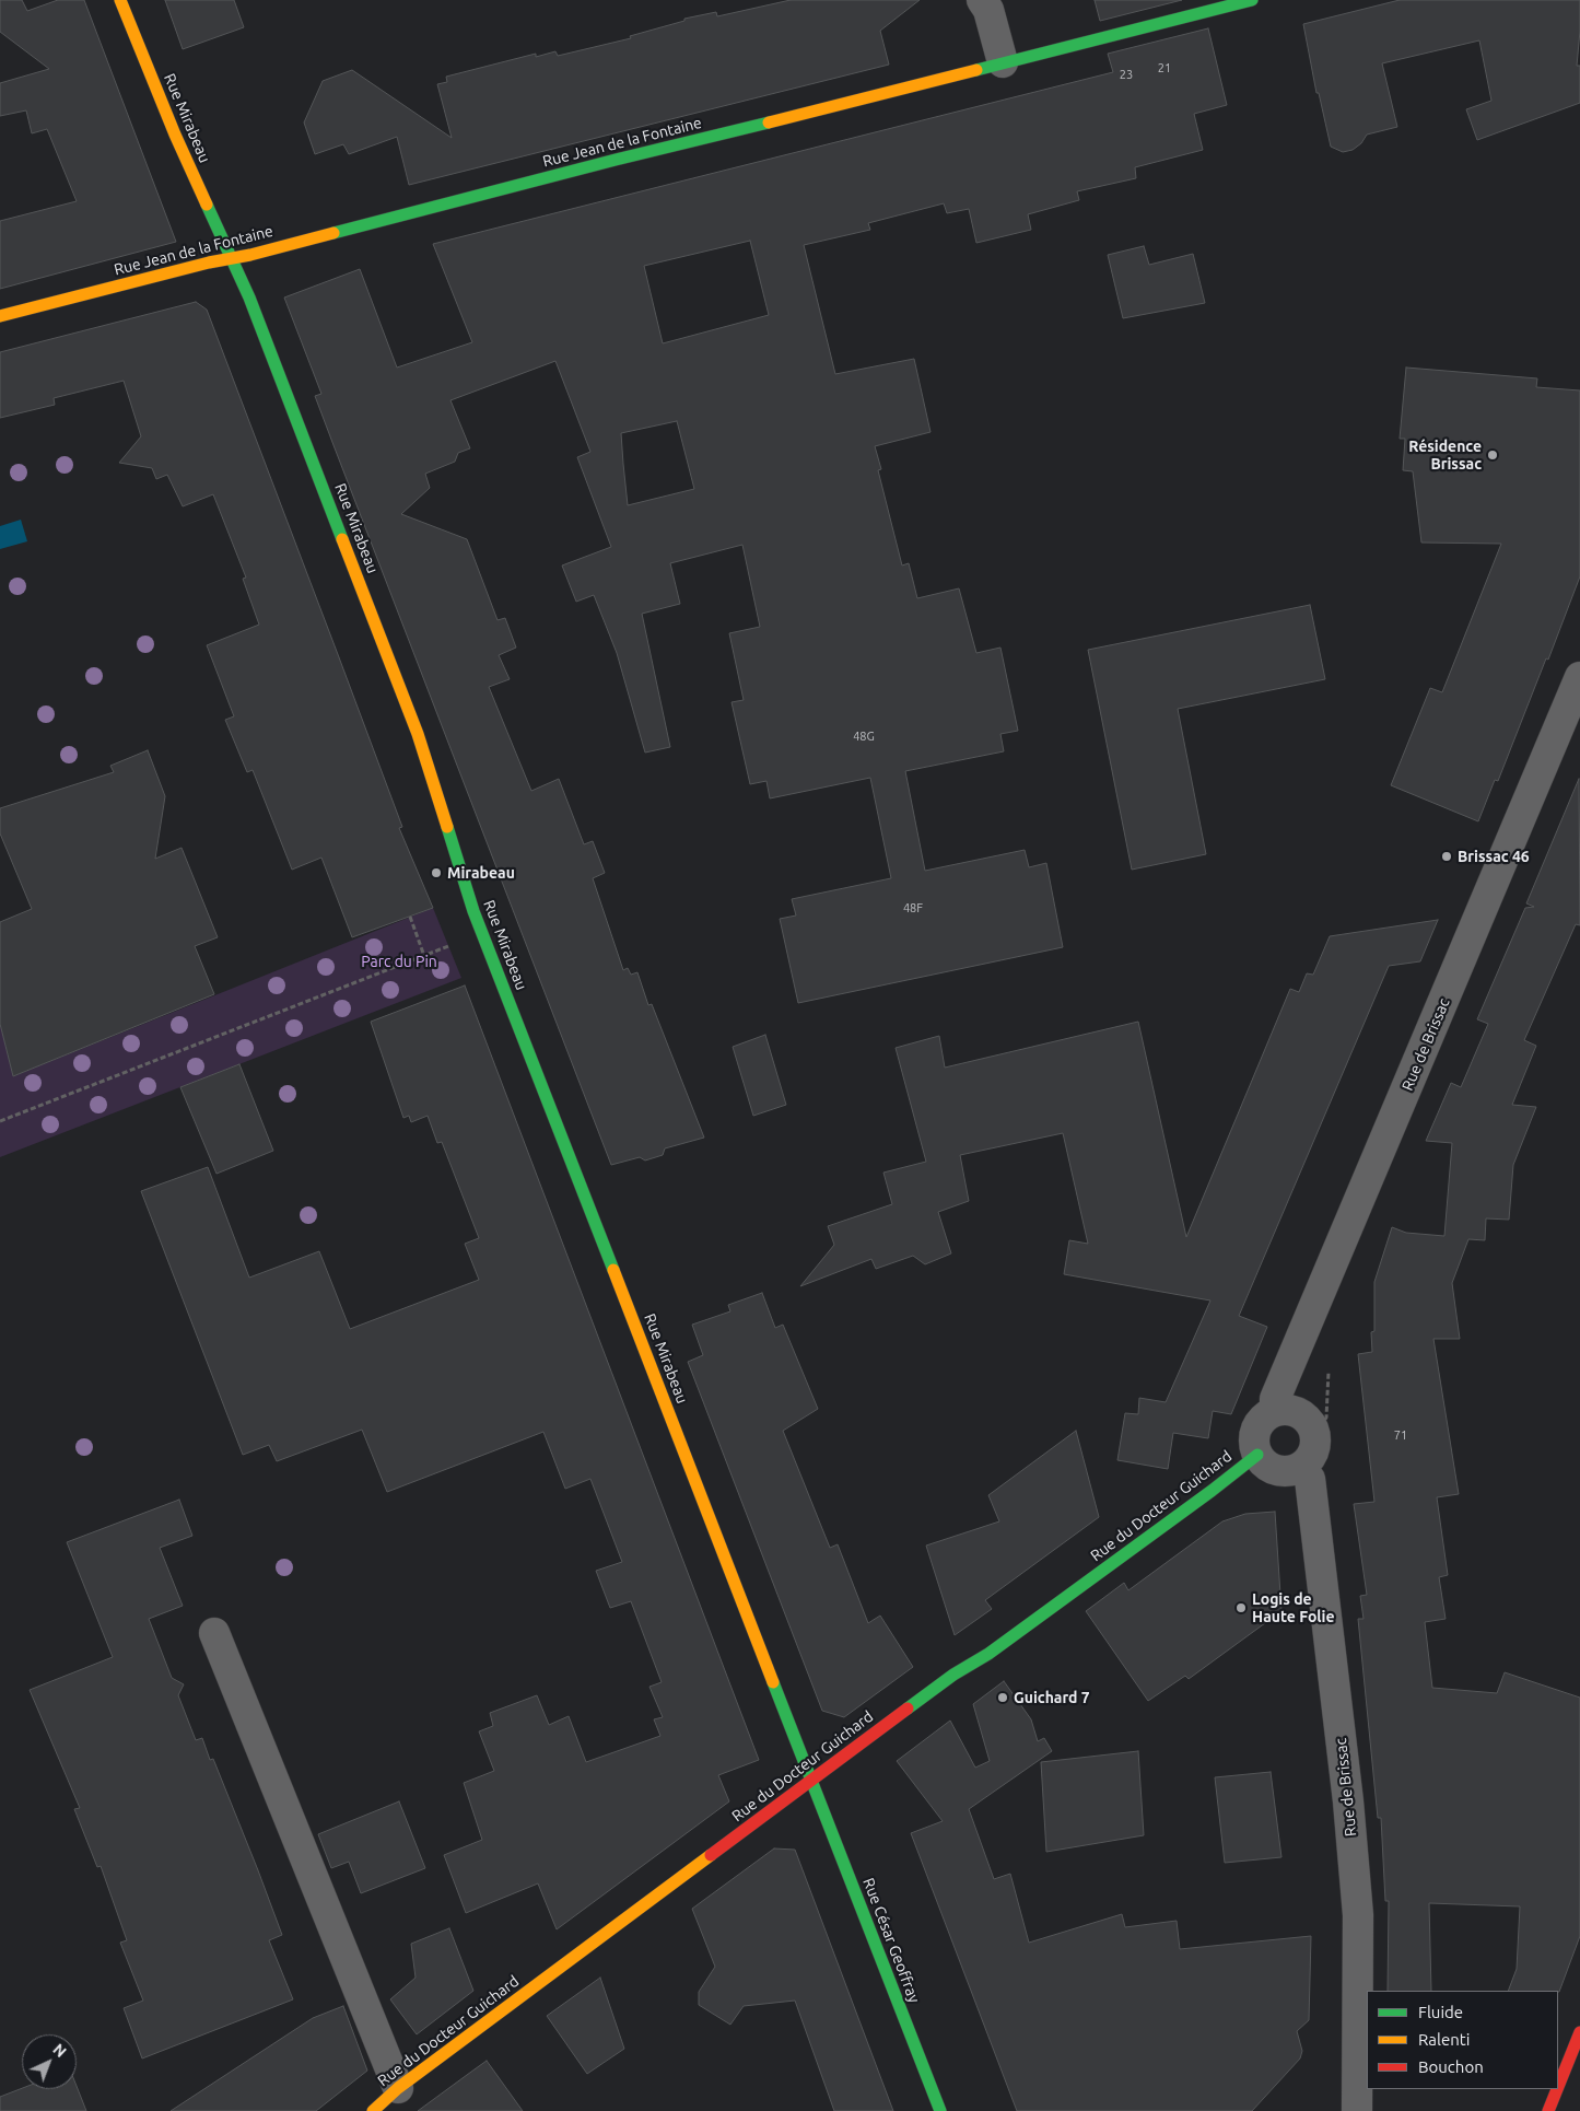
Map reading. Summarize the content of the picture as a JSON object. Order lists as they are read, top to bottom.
{
  "streets": {
    "street": [
      "Rue Mirabeau",
      "Rue Jean de la Fontaine",
      "Rue de Brissac",
      "Rue du Docteur Guichard",
      "Rue César Geoffray"
    ]
  },
  "crossings": [
    ["Rue Mirabeau", "Rue Jean de la Fontaine"],
    ["Rue Mirabeau", "Rue du Docteur Guichard"],
    ["Rue Mirabeau", "Rue César Geoffray"],
    ["Rue de Brissac", "Rue du Docteur Guichard"],
    ["Rue du Docteur Guichard", "Rue César Geoffray"]
  ],
  "parks": ["Parc du Pin"],
  "places": [
    "Résidence Brissac",
    "Brissac 46",
    "Mirabeau",
    "Logis de Haute Folie",
    "Guichard 7"
  ],
  "house_numbers": [
    "21",
    "23",
    "48G",
    "48F",
    "71"
  ],
  "legend": ["Fluide", "Ralenti", "Bouchon"],
  "north": "top right"
}
